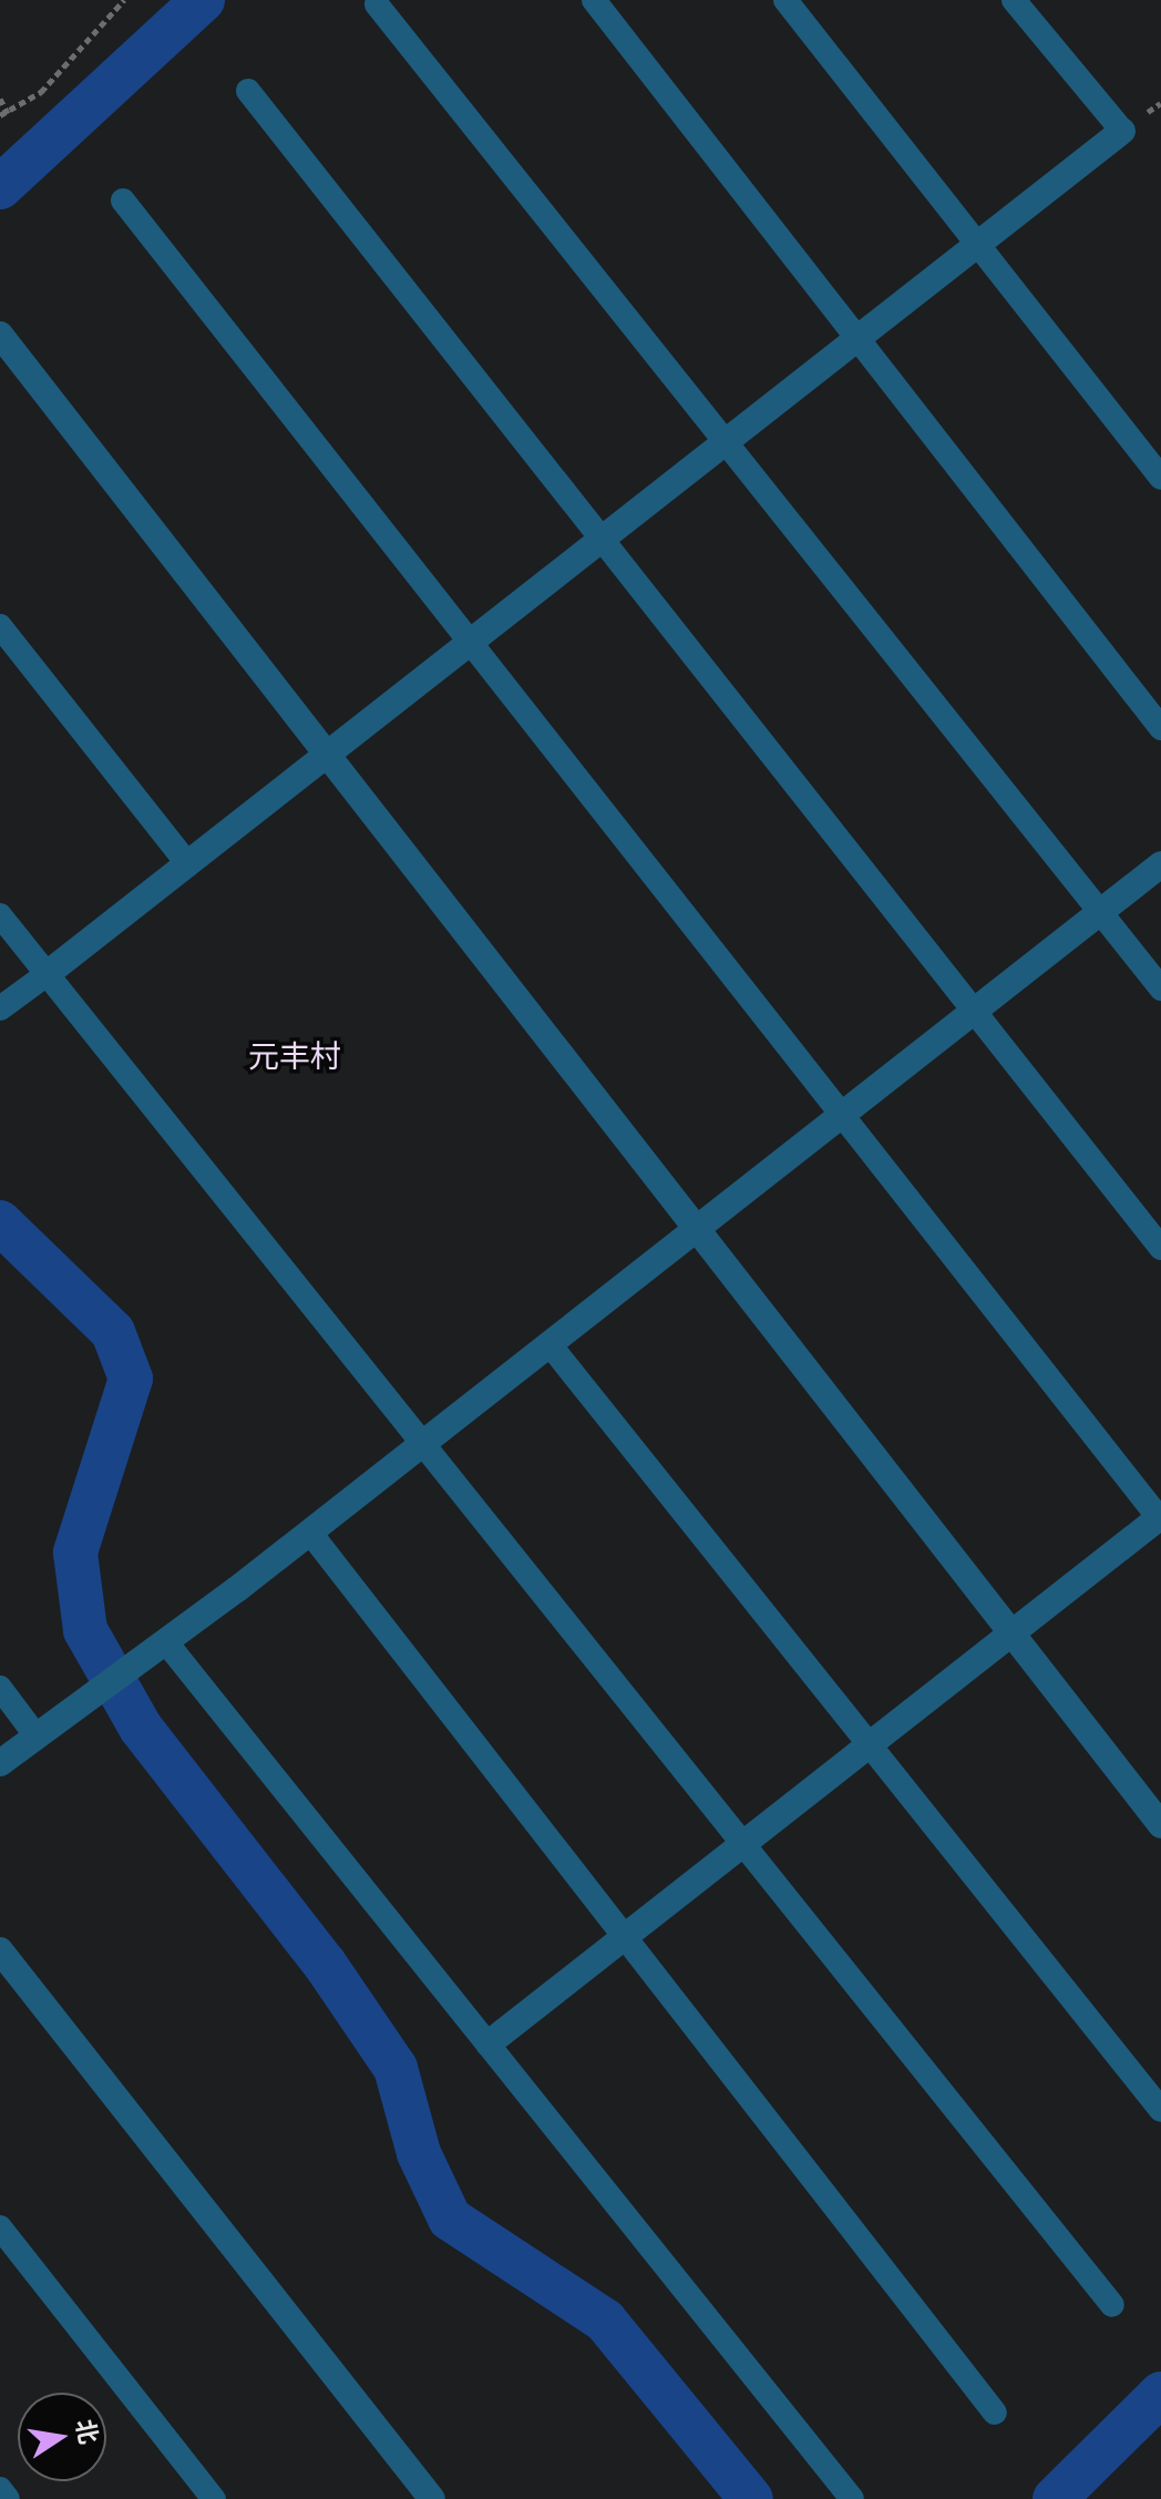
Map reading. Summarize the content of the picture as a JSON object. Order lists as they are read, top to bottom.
{
  "districts": ["元丰村"],
  "north": "right"
}
